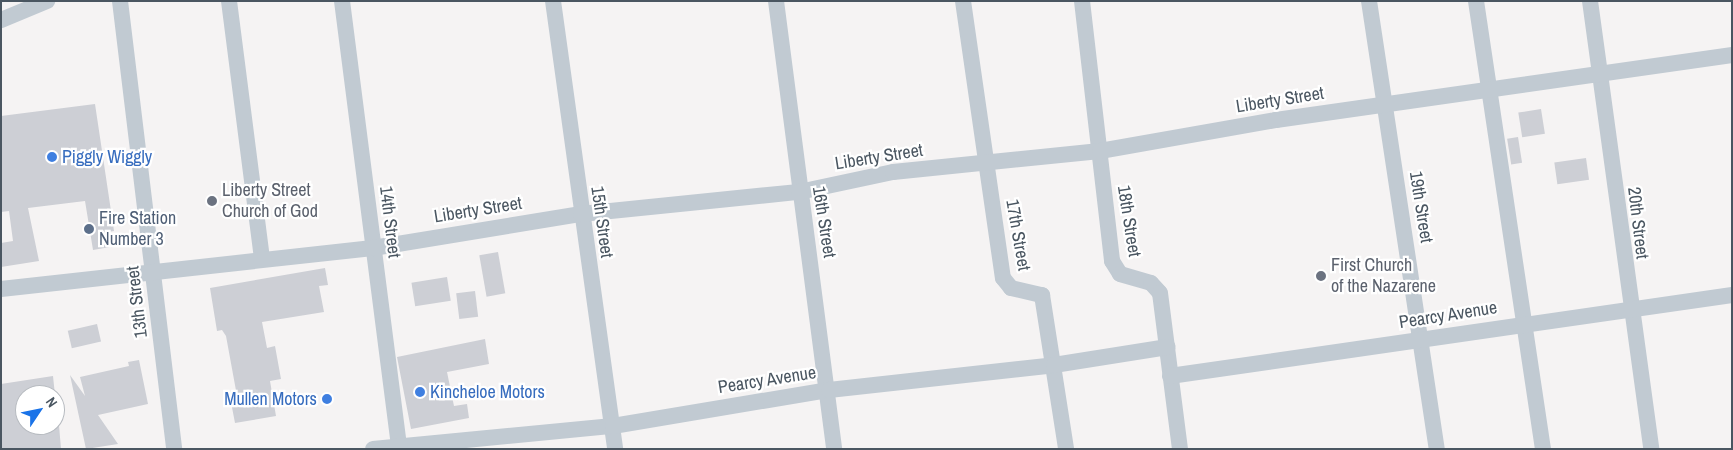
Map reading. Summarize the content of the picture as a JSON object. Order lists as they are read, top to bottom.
{
  "streets": {
    "street": [
      "Liberty Street",
      "19th Street",
      "18th Street",
      "14th Street",
      "15th Street",
      "16th Street",
      "20th Street",
      "17th Street",
      "13th Street",
      "Pearcy Avenue"
    ]
  },
  "crossings": [
    ["Liberty Street", "19th Street"],
    ["Liberty Street", "18th Street"],
    ["Liberty Street", "14th Street"],
    ["Liberty Street", "15th Street"],
    ["Liberty Street", "16th Street"],
    ["Liberty Street", "20th Street"],
    ["Liberty Street", "17th Street"],
    ["Liberty Street", "13th Street"],
    ["19th Street", "Pearcy Avenue"],
    ["18th Street", "Pearcy Avenue"],
    ["14th Street", "Pearcy Avenue"],
    ["15th Street", "Pearcy Avenue"],
    ["16th Street", "Pearcy Avenue"],
    ["20th Street", "Pearcy Avenue"],
    ["17th Street", "Pearcy Avenue"]
  ],
  "places": [
    "Piggly Wiggly",
    "Liberty Street Church of God",
    "Fire Station Number 3",
    "First Church of the Nazarene",
    "Kincheloe Motors",
    "Mullen Motors"
  ],
  "north": "top right"
}
